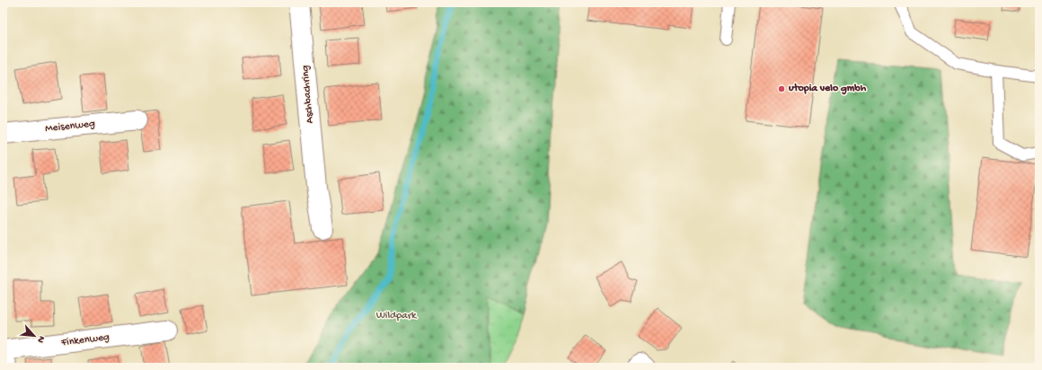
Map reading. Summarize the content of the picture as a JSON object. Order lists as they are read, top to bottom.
{
  "streets": {
    "street": ["Aschbachring", "Meisenweg", "Finkenweg"]
  },
  "parks": ["Wildpark"],
  "places": ["utopia velo gmbh"],
  "north": "bottom right"
}
